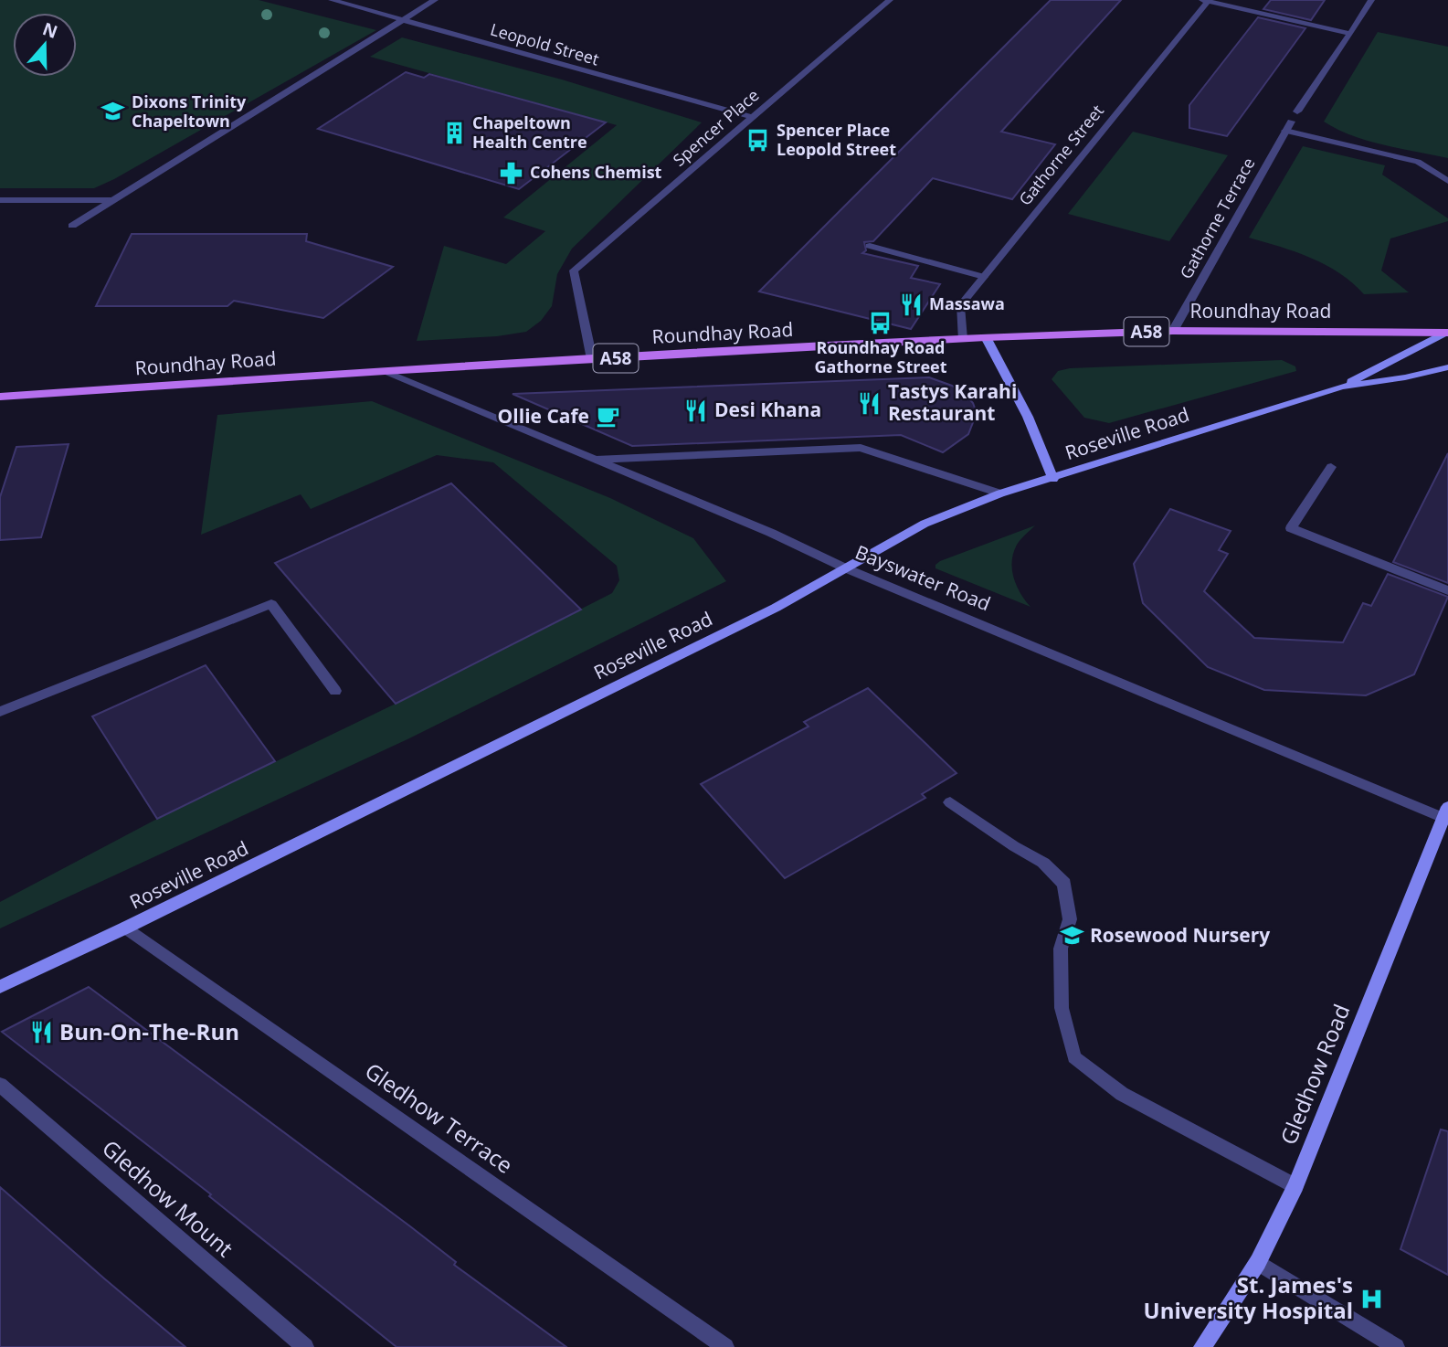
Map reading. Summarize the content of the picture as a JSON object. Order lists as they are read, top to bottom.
{
  "streets": {
    "main road": ["Roundhay Road", "A58"],
    "street": [
      "Leopold Street",
      "Spencer Place",
      "Gathorne Street",
      "Gathorne Terrace",
      "Roseville Road",
      "Bayswater Road",
      "Gledhow Road",
      "Gledhow Terrace",
      "Gledhow Mount"
    ]
  },
  "crossings": [
    ["Leopold Street", "Spencer Place"],
    ["Spencer Place", "Roundhay Road"],
    ["Gathorne Street", "Roundhay Road"],
    ["Gathorne Terrace", "Roundhay Road"],
    ["Roundhay Road", "Roseville Road"],
    ["Roundhay Road", "Bayswater Road"],
    ["Roseville Road", "Bayswater Road"],
    ["Roseville Road", "Gledhow Terrace"],
    ["Bayswater Road", "Gledhow Road"]
  ],
  "places": {
    "school or university": ["Dixons Trinity Chapeltown", "Rosewood Nursery"],
    "building": ["Chapeltown Health Centre"],
    "bus stop": ["Spencer Place Leopold Street", "Roundhay Road Gathorne Street"],
    "pharmacy": ["Cohens Chemist"],
    "restaurant": [
      "Massawa",
      "Tastys Karahi Restaurant",
      "Desi Khana",
      "Bun-On-The-Run"
    ],
    "cafe": ["Ollie Cafe"],
    "hospital": ["St. James's University Hospital"]
  },
  "north": "top"
}
